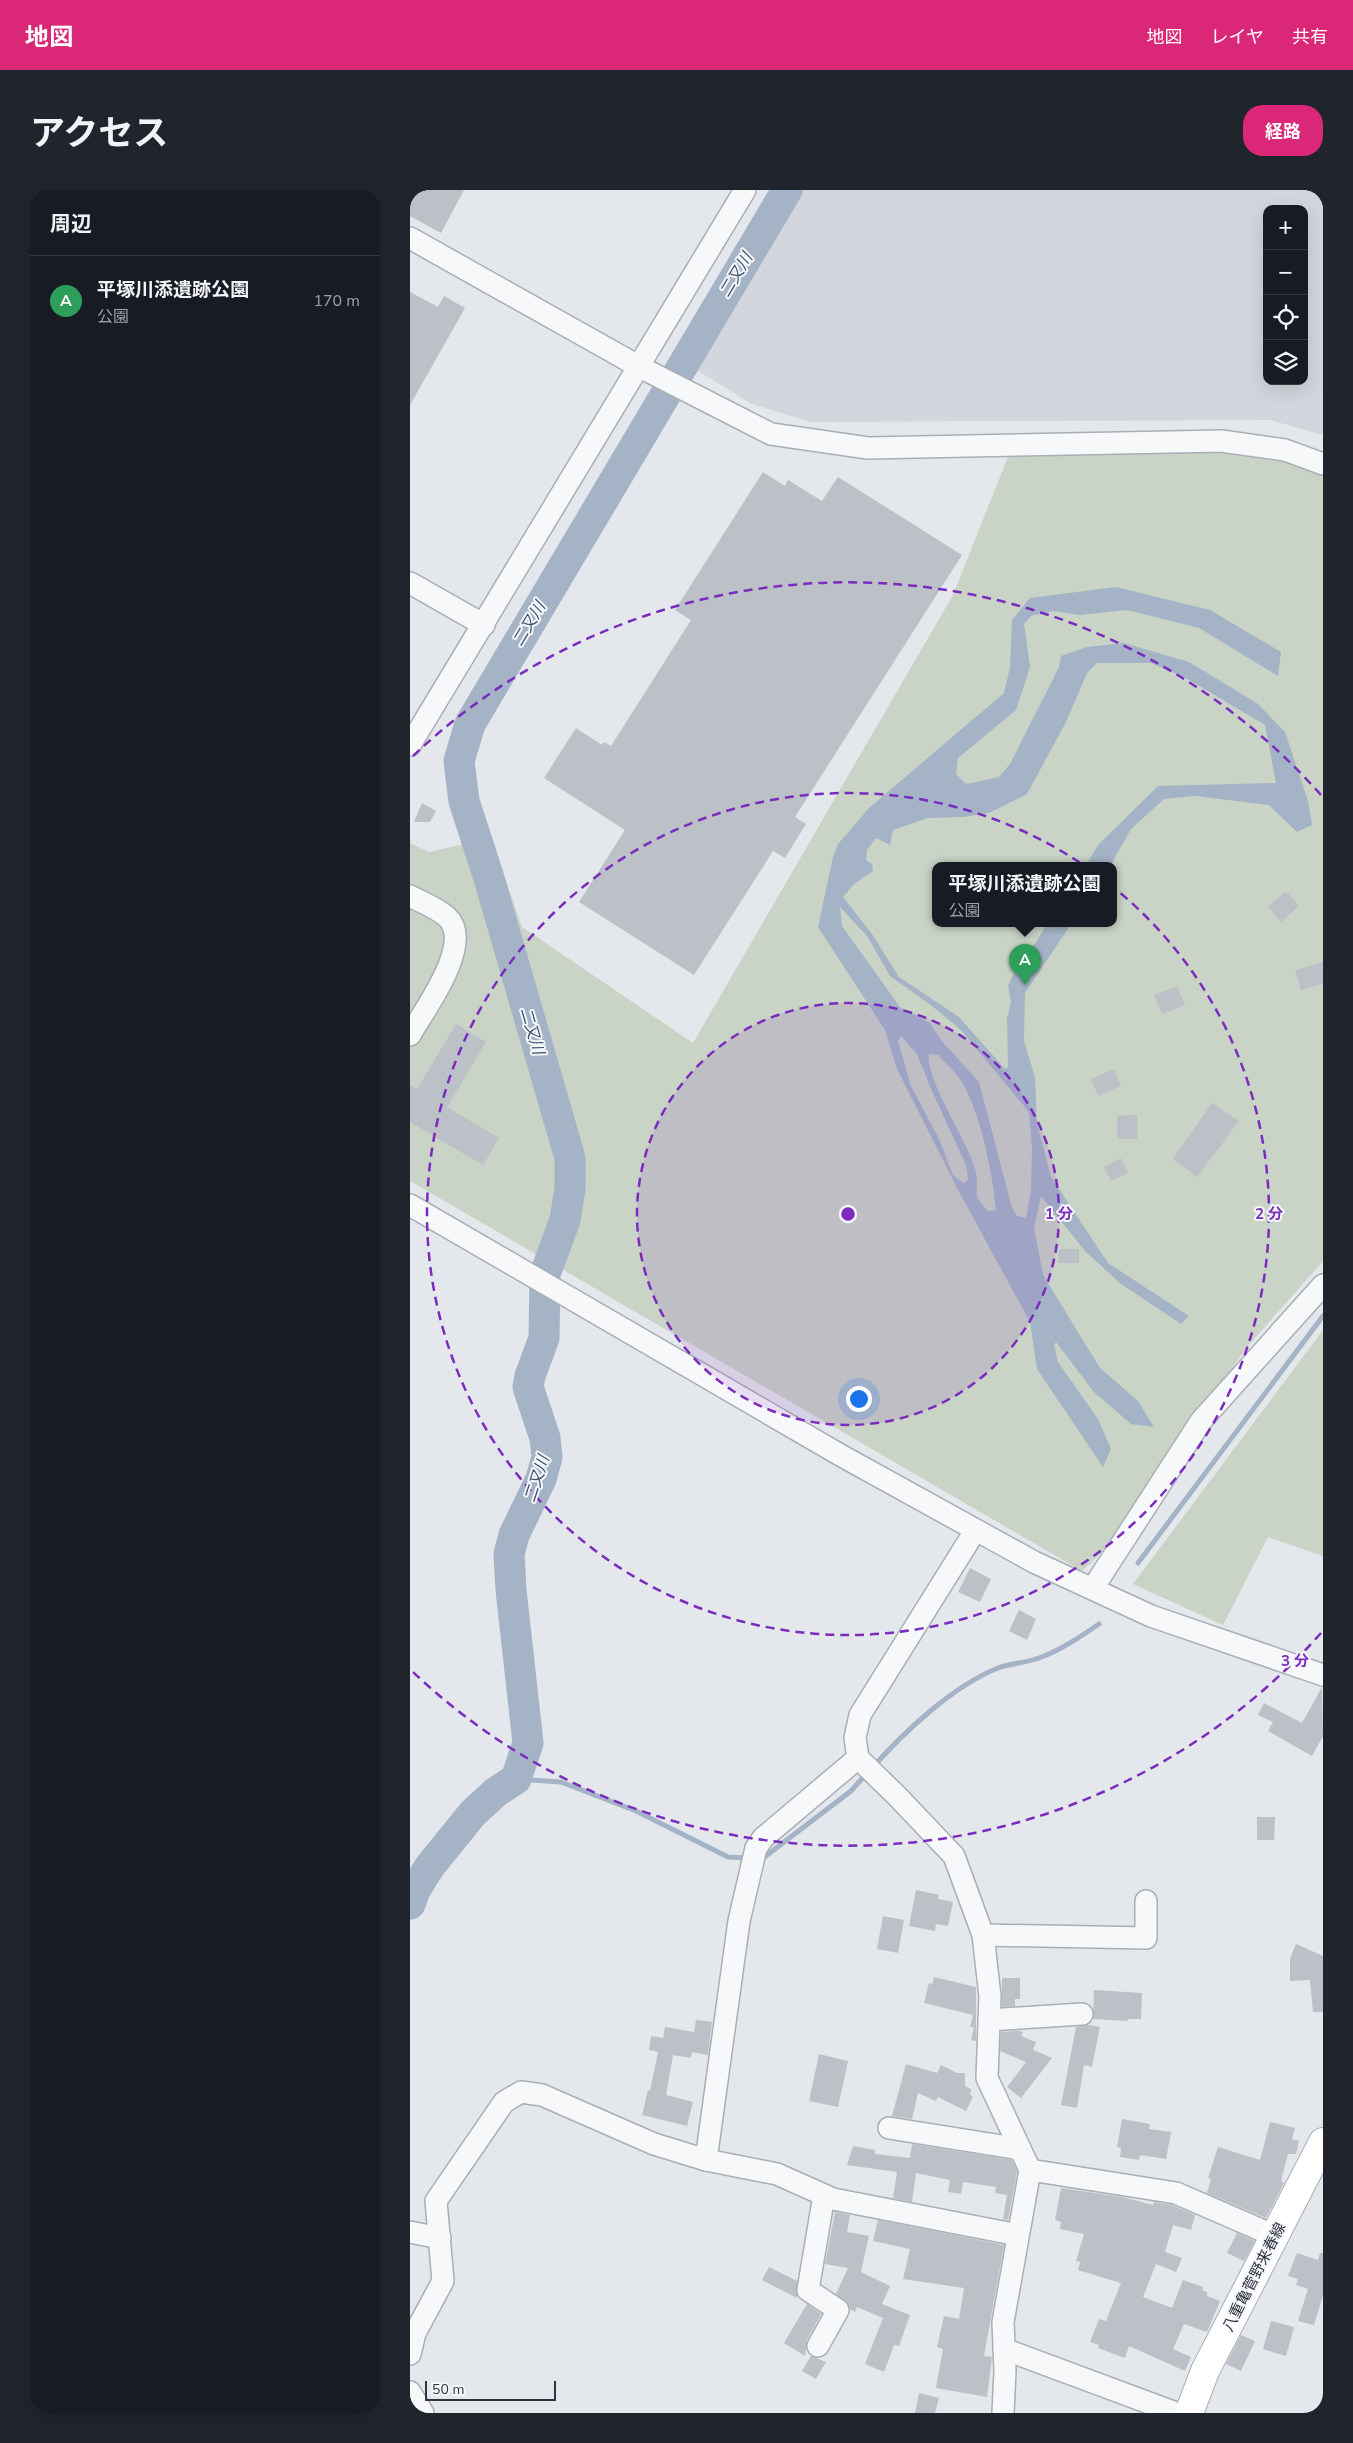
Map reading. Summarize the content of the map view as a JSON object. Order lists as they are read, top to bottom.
{
  "streets": {
    "main road": ["八重亀菅野来春線"]
  },
  "water": ["二又川"],
  "scale_bar": "50 m",
  "page": {
    "header": "地図",
    "nav": ["地図", "レイヤ", "共有"],
    "title": "アクセス",
    "buttons": "経路",
    "heading": "周辺",
    "map_buttons": ["+", "−"],
    "list": [
      {
        "mark": "A",
        "name": "平塚川添遺跡公園",
        "note": "公園",
        "value": "170 m"
      }
    ],
    "popup": ["平塚川添遺跡公園", "公園"],
    "pins": "A",
    "scale": "50 m"
  },
  "rings": ["1 分", "2 分", "3 分"]
}
